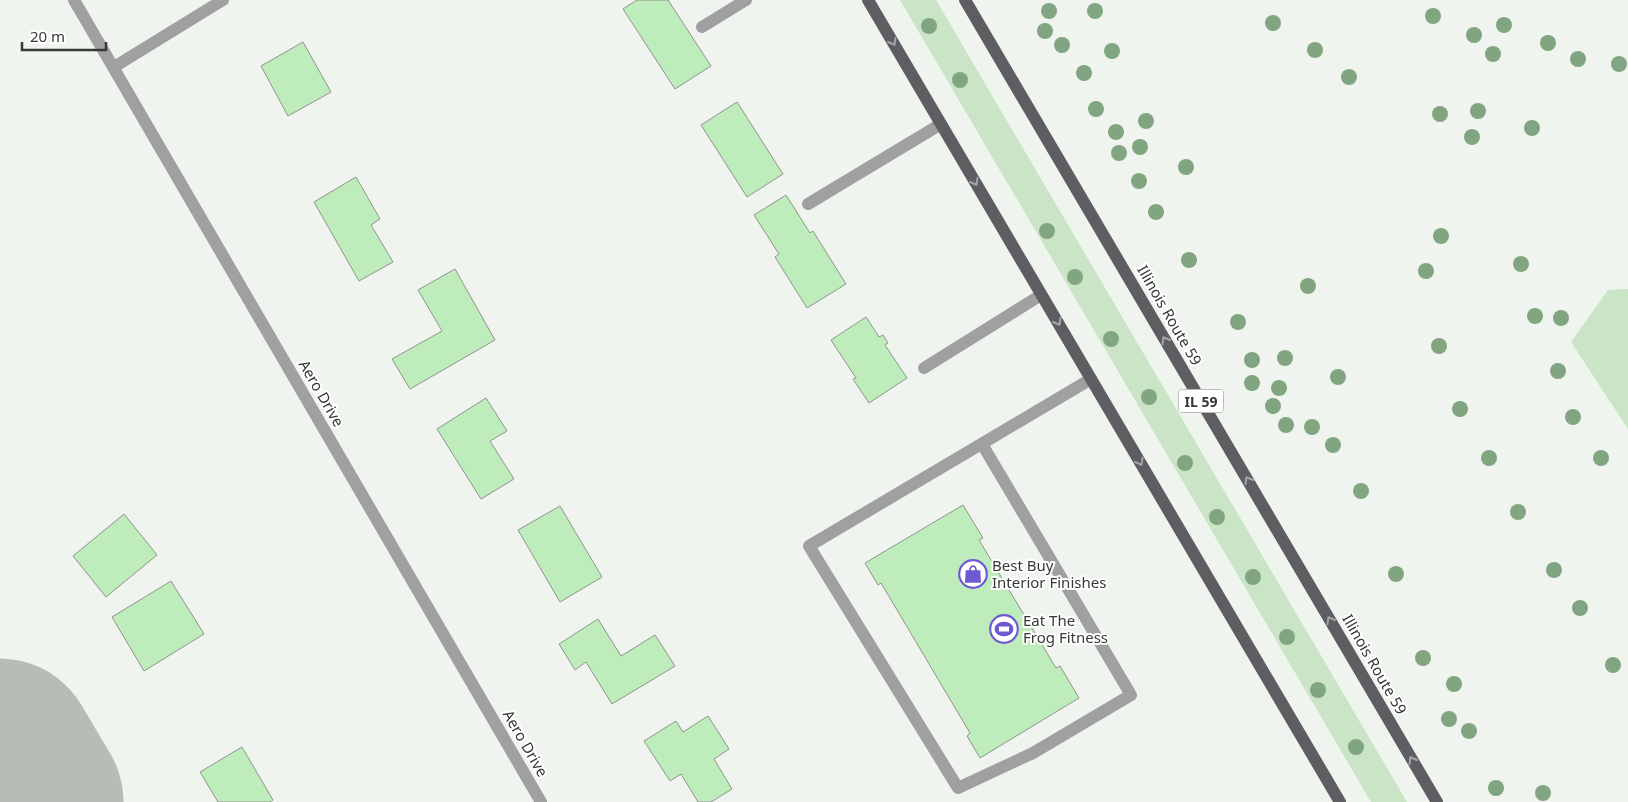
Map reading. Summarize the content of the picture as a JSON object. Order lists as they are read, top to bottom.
{
  "streets": {
    "main road": ["Illinois Route 59", "IL 59"],
    "street": ["Aero Drive"]
  },
  "places": {
    "shop": ["Best Buy Interior Finishes"],
    "sports": ["Eat The Frog Fitness"]
  },
  "scale_bar": "20 m"
}
